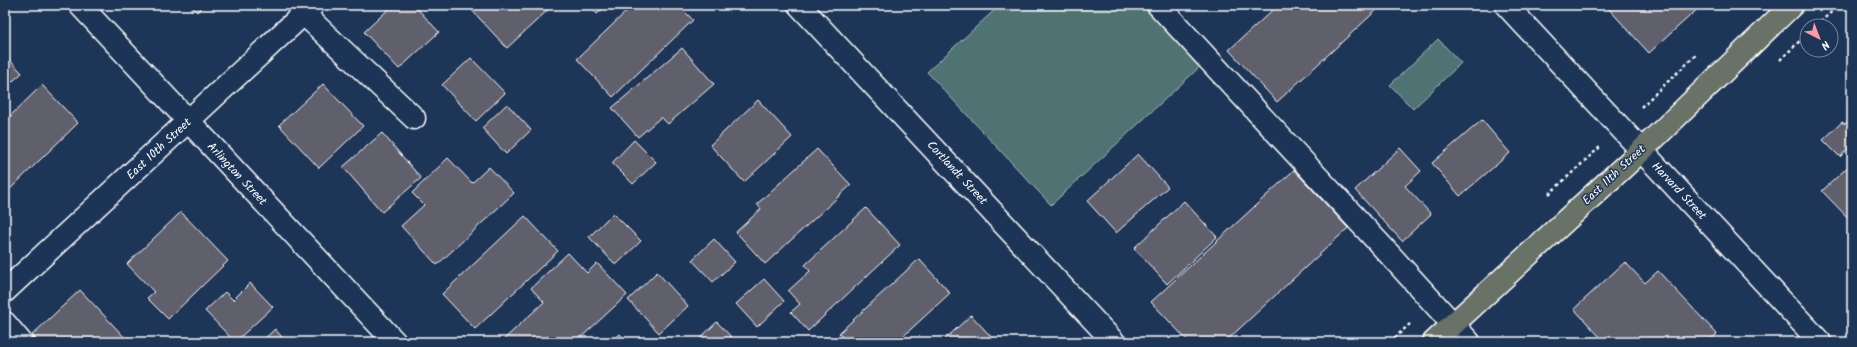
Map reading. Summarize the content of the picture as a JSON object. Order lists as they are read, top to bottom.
{
  "streets": {
    "main road": ["East 11th Street"],
    "street": [
      "East 10th Street",
      "Cortlandt Street",
      "Arlington Street",
      "Harvard Street"
    ]
  },
  "crossings": [
    ["East 10th Street", "Arlington Street"],
    ["East 11th Street", "Harvard Street"]
  ],
  "north": "bottom right"
}
